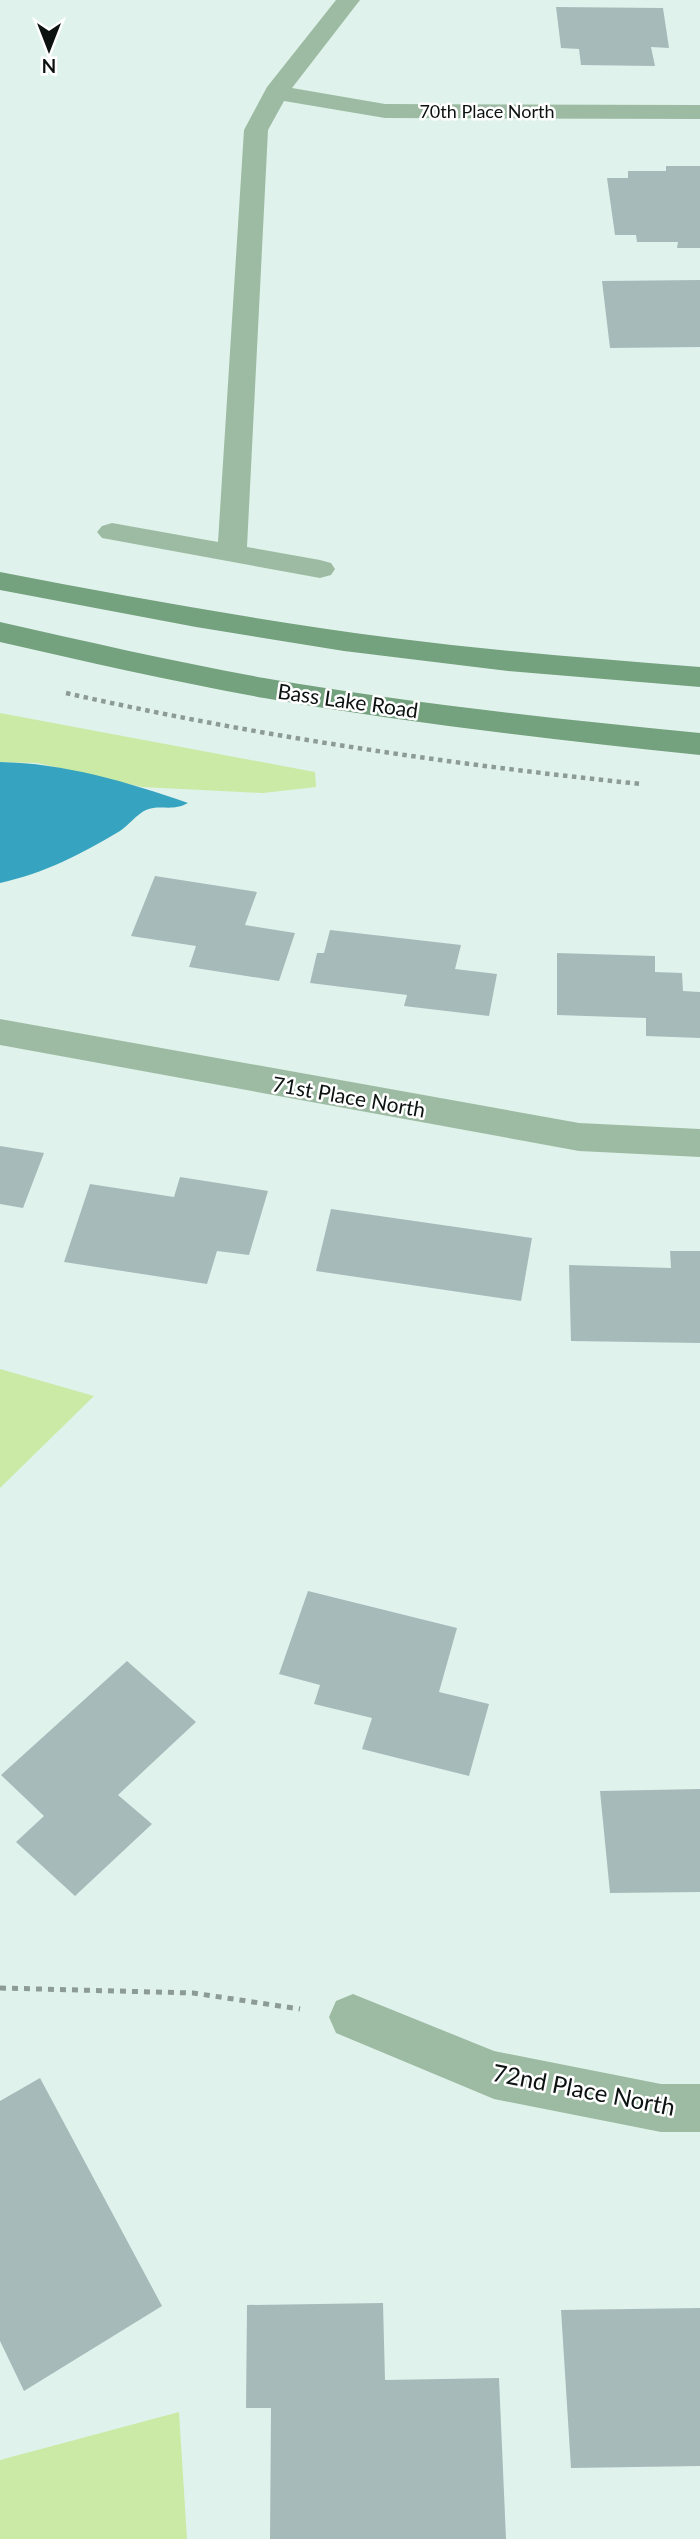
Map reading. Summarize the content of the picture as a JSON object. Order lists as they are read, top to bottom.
{
  "streets": {
    "main road": ["Bass Lake Road"],
    "street": ["70th Place North", "71st Place North", "72nd Place North"]
  },
  "north": "bottom"
}
